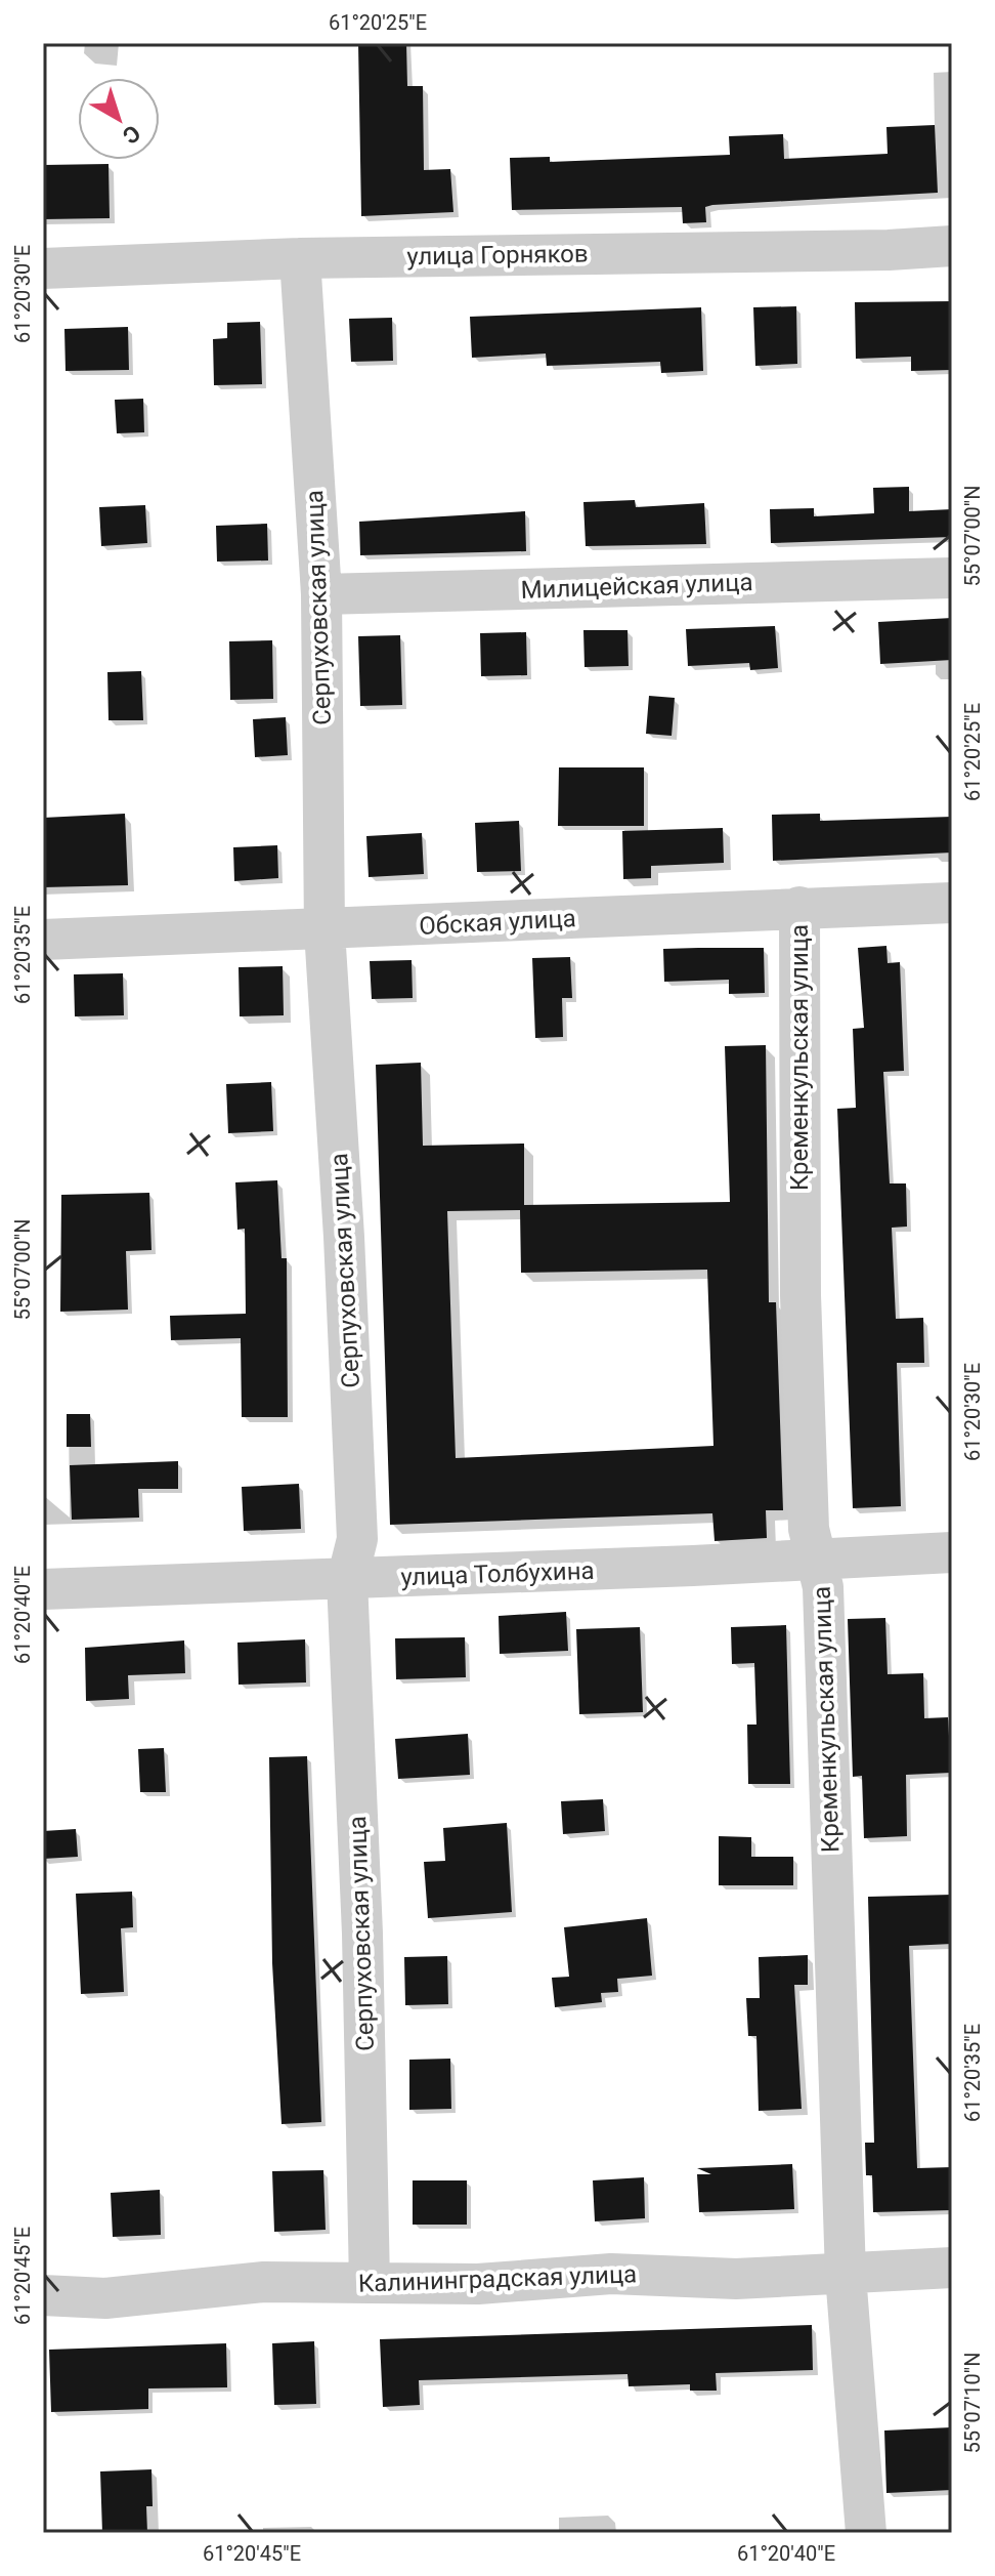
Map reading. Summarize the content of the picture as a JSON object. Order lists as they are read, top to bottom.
{
  "streets": {
    "street": [
      "улица Горняков",
      "Милицейская улица",
      "Серпуховская улица",
      "Обская улица",
      "Кременкульская улица",
      "улица Толбухина",
      "Калининградская улица"
    ]
  },
  "crossings": [
    ["улица Горняков", "Серпуховская улица"],
    ["Милицейская улица", "Серпуховская улица"],
    ["Серпуховская улица", "Обская улица"],
    ["Серпуховская улица", "улица Толбухина"],
    ["Серпуховская улица", "Калининградская улица"],
    ["Обская улица", "Кременкульская улица"],
    ["Кременкульская улица", "улица Толбухина"],
    ["Кременкульская улица", "Калининградская улица"]
  ],
  "north": "bottom right",
  "coordinates": [
    "61°20'25\"E",
    "61°20'30\"E",
    "55°07'00\"N",
    "61°20'35\"E",
    "61°20'40\"E",
    "61°20'45\"E",
    "55°07'10\"N"
  ]
}
